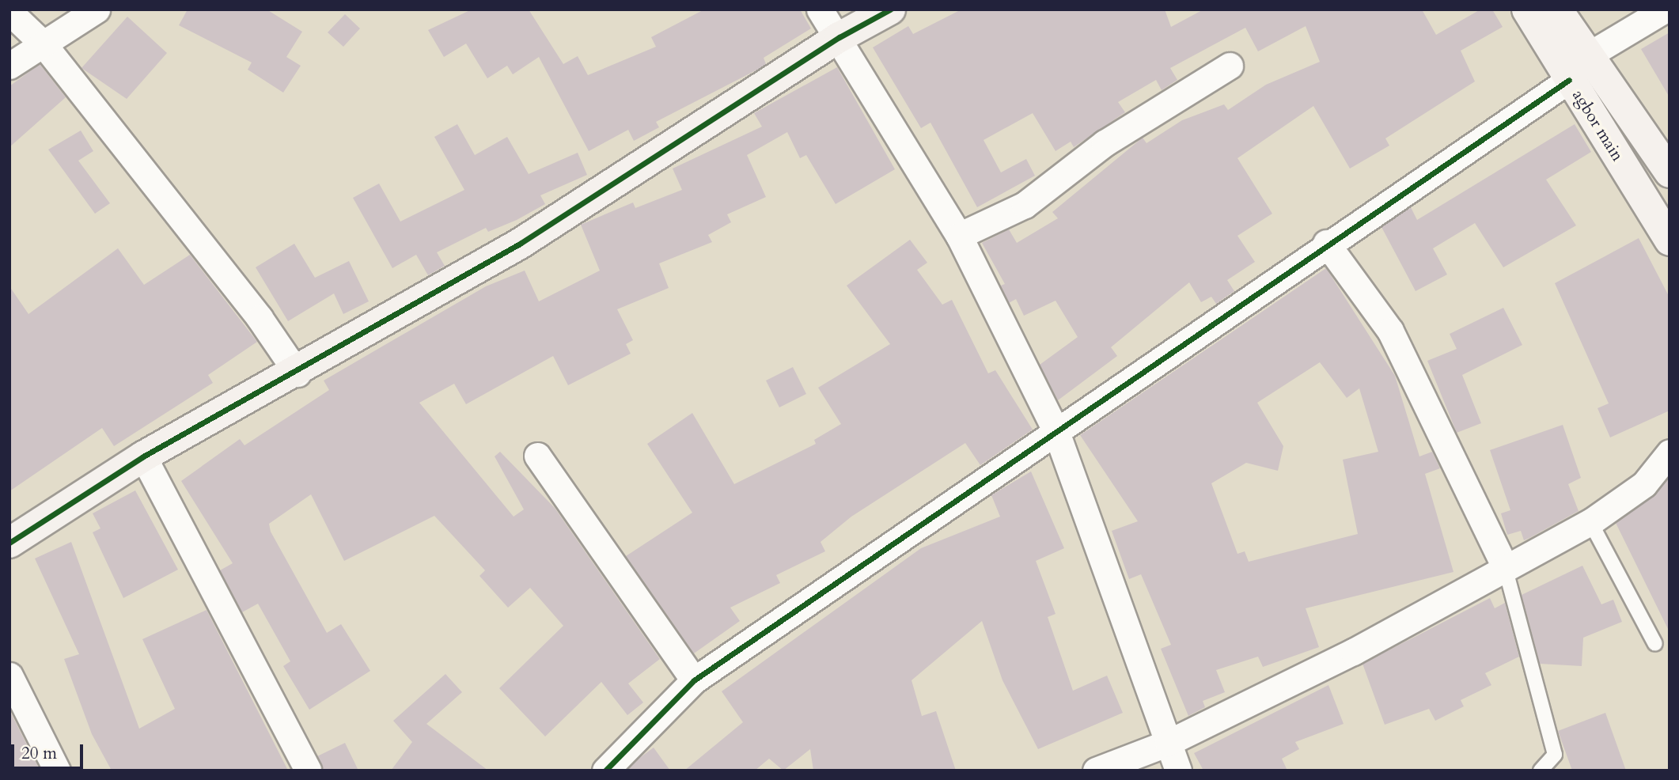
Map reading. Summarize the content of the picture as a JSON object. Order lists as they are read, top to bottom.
{
  "streets": {
    "street": ["agbor main"]
  },
  "scale_bar": "20 m"
}
